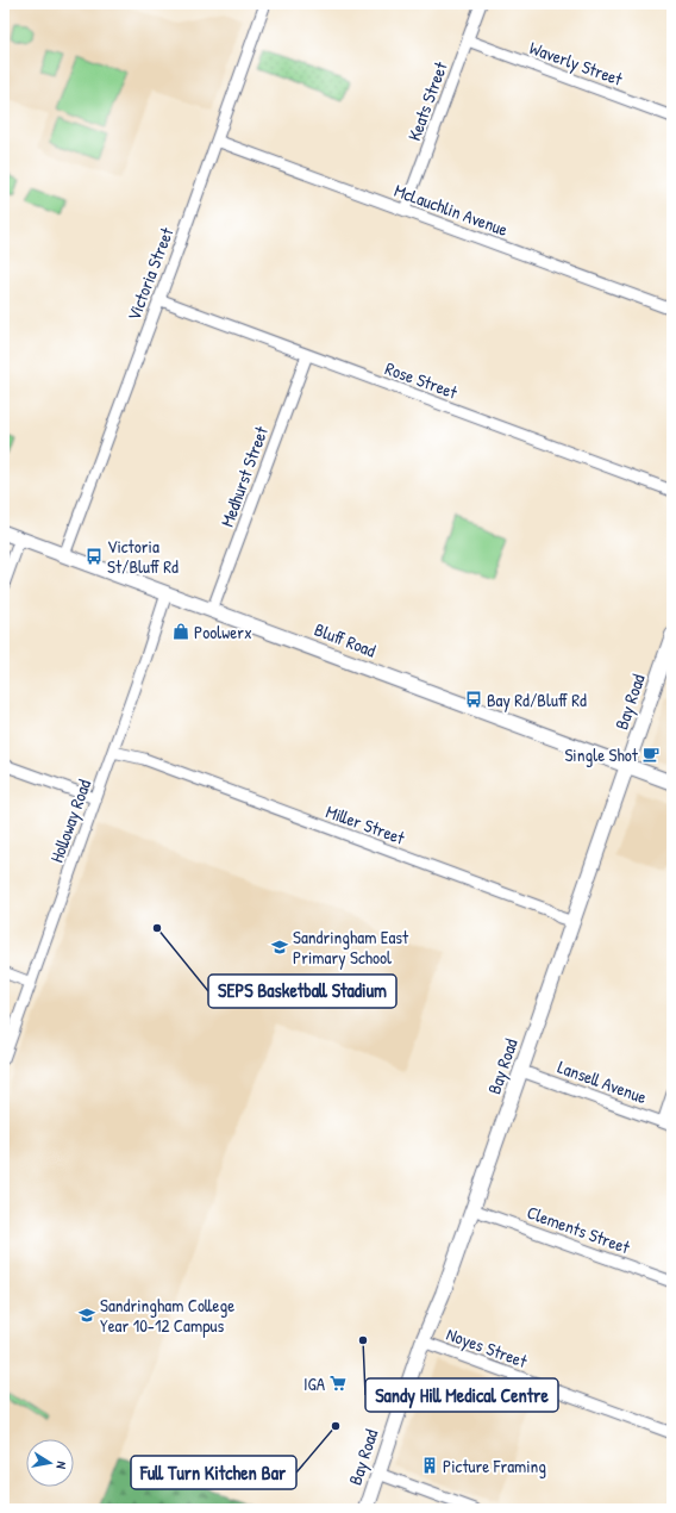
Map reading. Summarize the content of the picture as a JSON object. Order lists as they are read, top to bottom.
{
  "streets": {
    "main road": ["Bluff Road", "Bay Road"],
    "street": [
      "Waverly Street",
      "Keats Street",
      "McLauchlin Avenue",
      "Victoria Street",
      "Rose Street",
      "Medhurst Street",
      "Holloway Road",
      "Miller Street",
      "Lansell Avenue",
      "Clements Street",
      "Noyes Street"
    ]
  },
  "crossings": [
    ["Waverly Street", "Keats Street"],
    ["Keats Street", "McLauchlin Avenue"],
    ["McLauchlin Avenue", "Victoria Street"],
    ["Victoria Street", "Rose Street"],
    ["Victoria Street", "Bluff Road"],
    ["Rose Street", "Medhurst Street"],
    ["Medhurst Street", "Bluff Road"],
    ["Bluff Road", "Bay Road"],
    ["Bluff Road", "Holloway Road"],
    ["Bay Road", "Miller Street"],
    ["Bay Road", "Lansell Avenue"],
    ["Bay Road", "Clements Street"],
    ["Bay Road", "Noyes Street"],
    ["Holloway Road", "Miller Street"]
  ],
  "places": {
    "bus stop": ["Victoria St/Bluff Rd", "Bay Rd/Bluff Rd"],
    "shop": ["Poolwerx"],
    "cafe": ["Single Shot"],
    "other": ["SEPS Basketball Stadium", "Sandy Hill Medical Centre", "Full Turn Kitchen Bar"],
    "school or university": ["Sandringham East Primary School", "Sandringham College Year 10-12 Campus"],
    "supermarket": ["IGA"],
    "building": ["Picture Framing"]
  },
  "north": "right"
}
